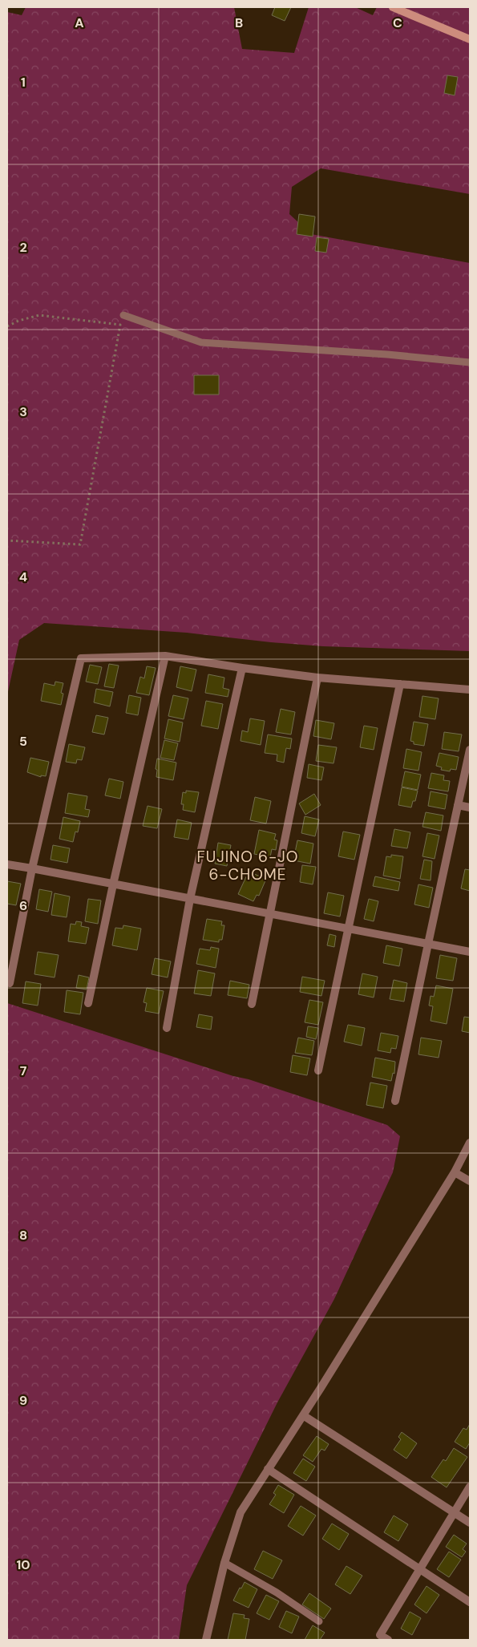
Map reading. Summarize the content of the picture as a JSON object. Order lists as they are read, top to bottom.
{
  "districts": ["FUJINO 6-JO 6-CHOME"],
  "grid": {
    "columns": ["A", "B", "C"],
    "rows": [
      "1",
      "2",
      "3",
      "4",
      "5",
      "6",
      "7",
      "8",
      "9",
      "10"
    ]
  }
}
